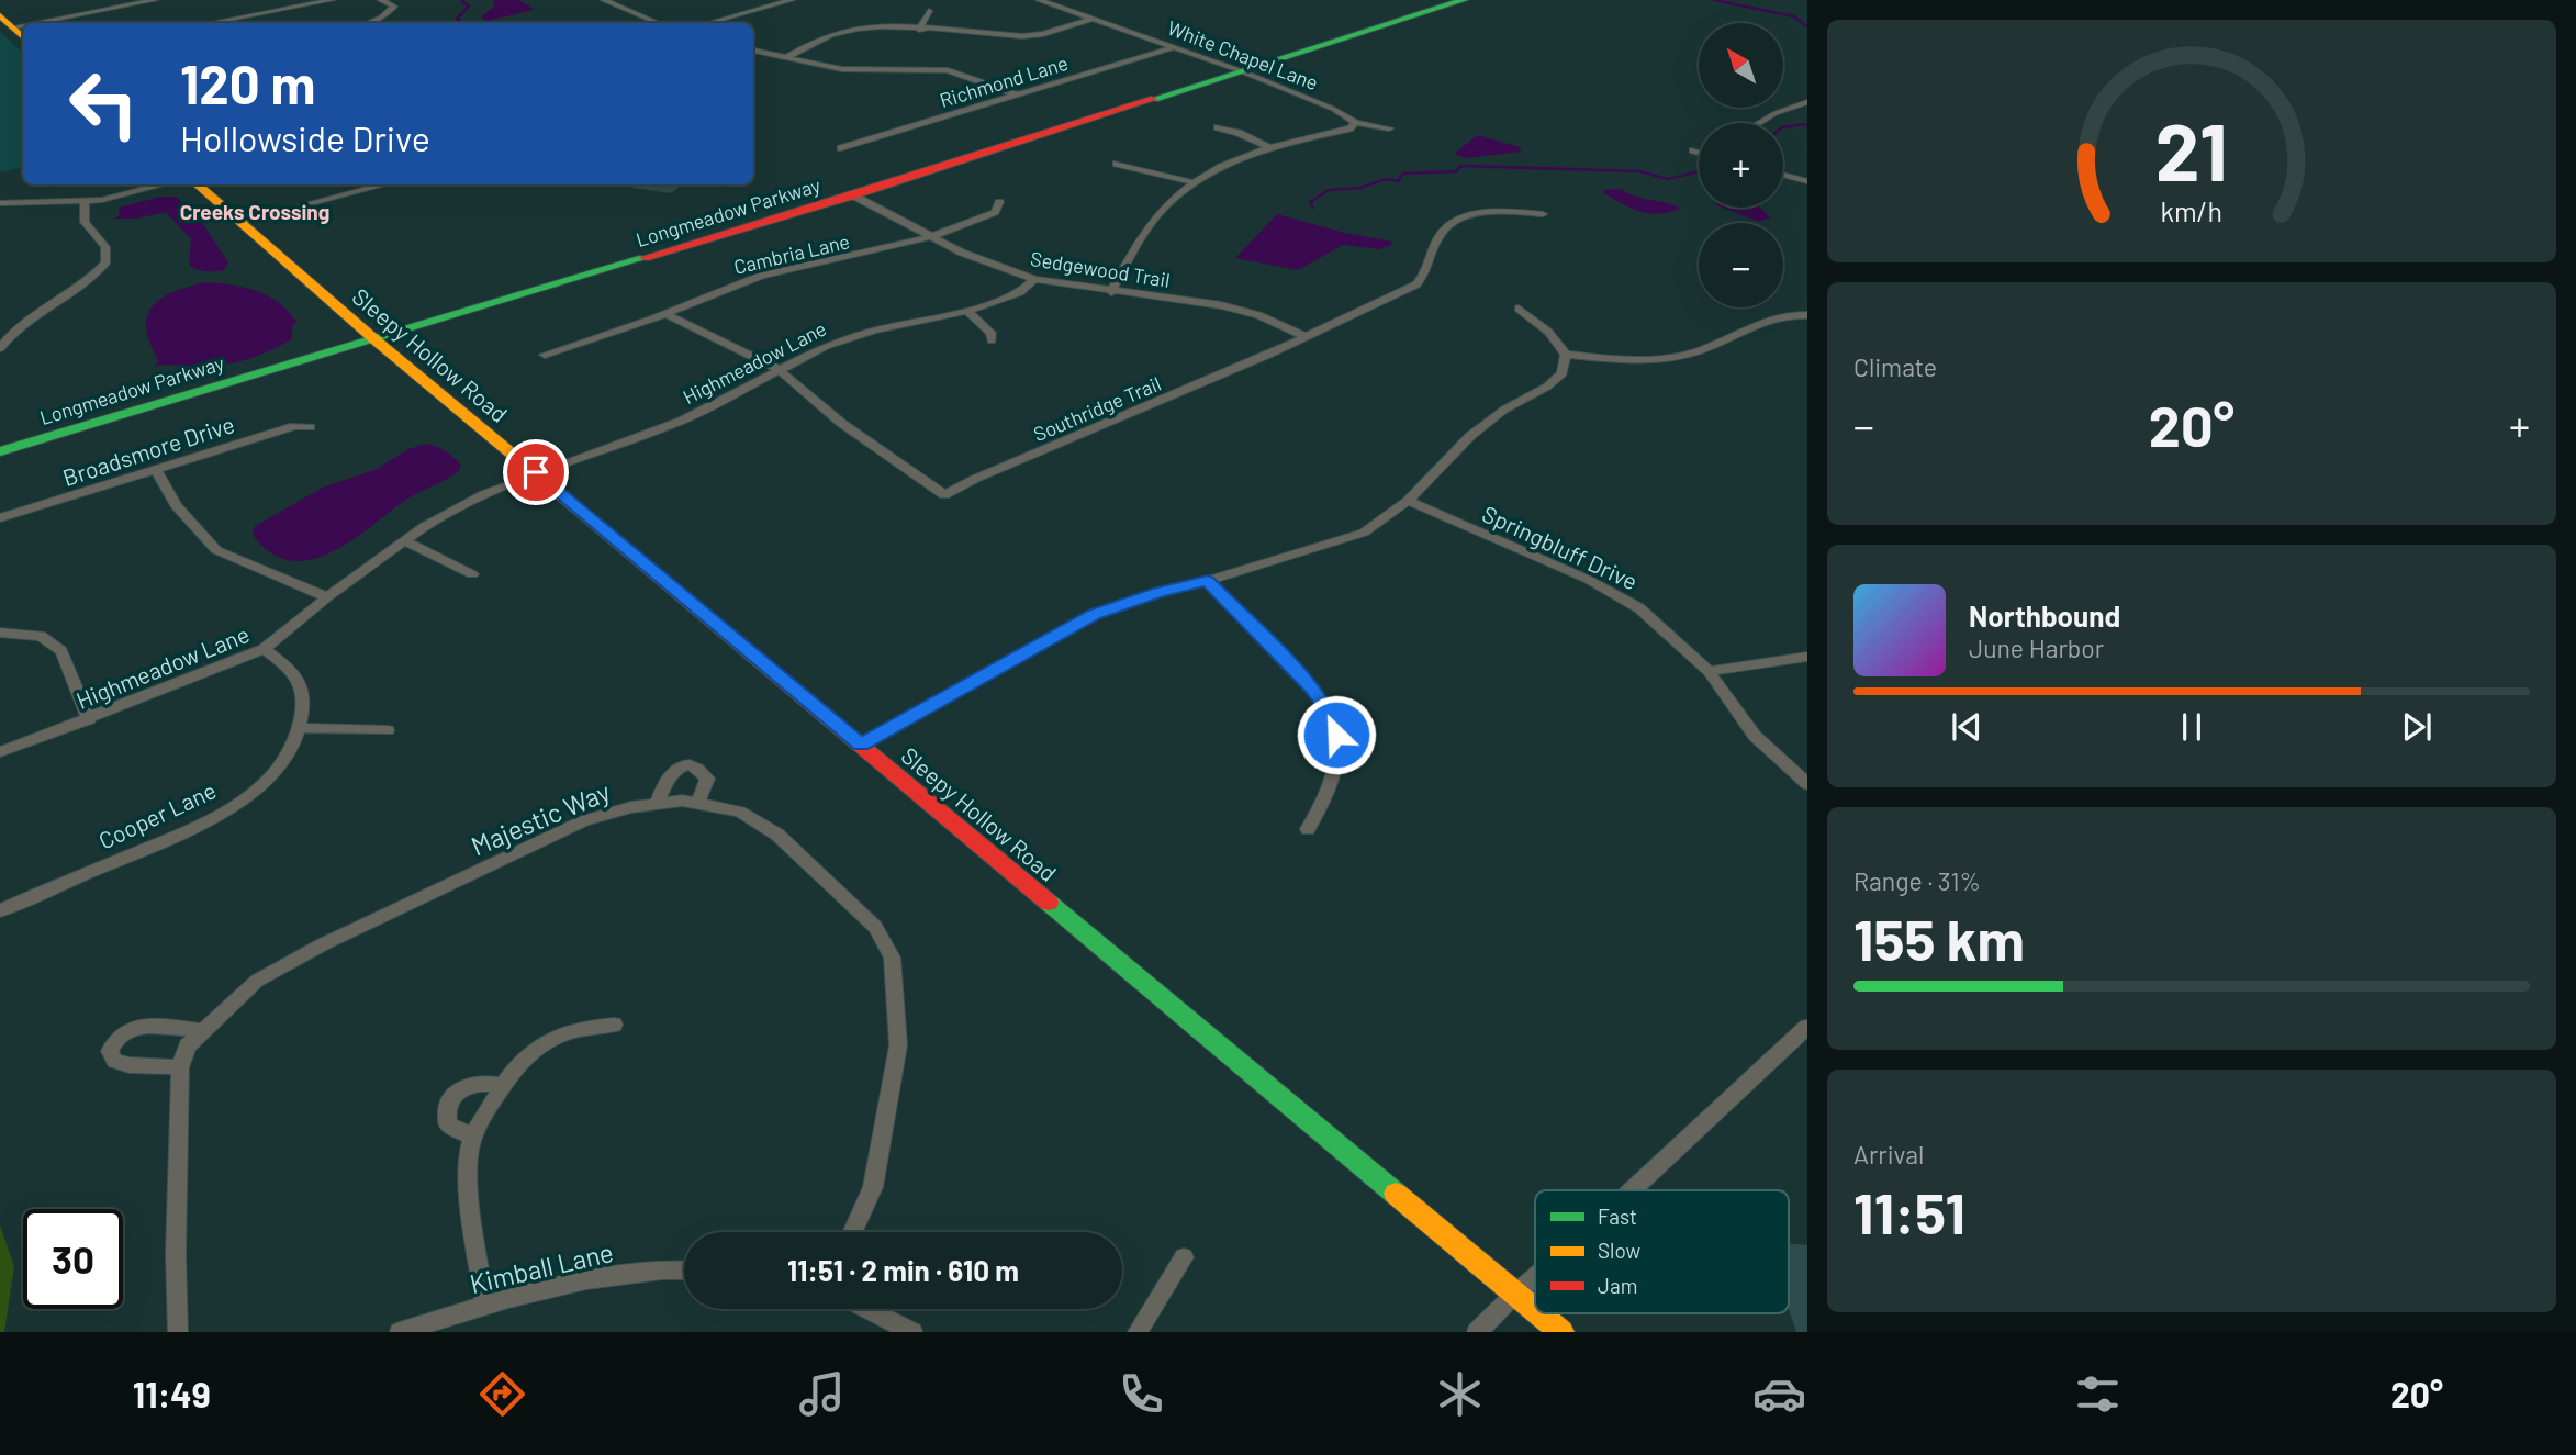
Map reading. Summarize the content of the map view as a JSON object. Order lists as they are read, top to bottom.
{
  "streets": {
    "street": [
      "White Chapel Lane",
      "Richmond Lane",
      "Longmeadow Parkway",
      "Cambria Lane",
      "Sedgewood Trail",
      "Sleepy Hollow Road",
      "Highmeadow Lane",
      "Southridge Trail",
      "Broadsmore Drive",
      "Springbluff Drive",
      "Cooper Lane",
      "Majestic Way",
      "Kimball Lane"
    ]
  },
  "crossings": [
    ["White Chapel Lane", "Richmond Lane"],
    ["White Chapel Lane", "Longmeadow Parkway"],
    ["Longmeadow Parkway", "Sedgewood Trail"],
    ["Longmeadow Parkway", "Sleepy Hollow Road"],
    ["Cambria Lane", "Sedgewood Trail"],
    ["Cambria Lane", "Southridge Trail"],
    ["Sedgewood Trail", "Highmeadow Lane"],
    ["Sedgewood Trail", "Southridge Trail"],
    ["Sleepy Hollow Road", "Highmeadow Lane"],
    ["Highmeadow Lane", "Southridge Trail"],
    ["Highmeadow Lane", "Cooper Lane"]
  ],
  "districts": ["Creeks Crossing"],
  "legend": ["Fast", "Slow", "Jam"],
  "north": "top left",
  "page": {
    "map_buttons": ["+", "−"],
    "turn": ["120 m", "Hollowside Drive"],
    "tile": [
      "Climate",
      ["Range · 31%", "155 km"],
      ["Arrival", "11:51"]
    ],
    "heat": ["−", "20°", "+"],
    "song": ["Northbound", "June Harbor"],
    "limit": "30",
    "trip": "11:51 · 2 min · 610 m",
    "tabs": ["11:49", "20°"],
    "gauge": ["21", "km/h"]
  }
}
